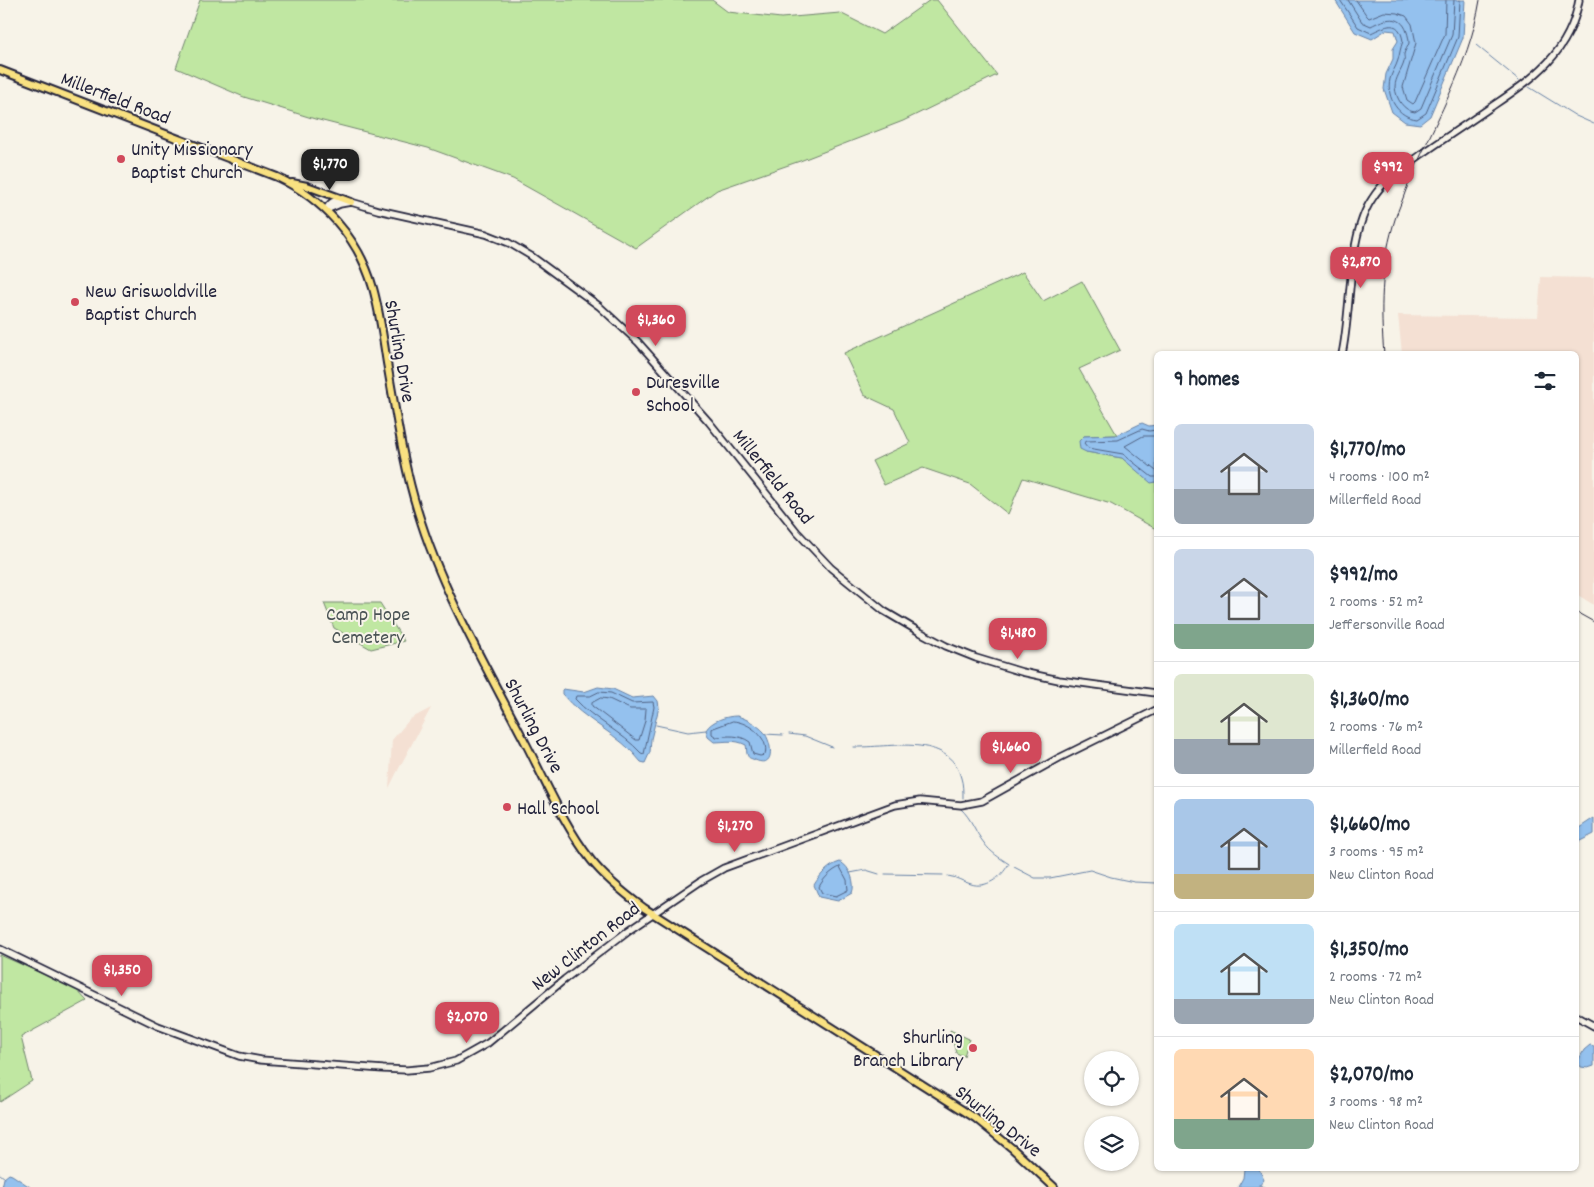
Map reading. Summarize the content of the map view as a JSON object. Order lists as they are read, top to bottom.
{
  "streets": {
    "main road": ["Millerfield Road", "Shurling Drive", "New Clinton Road"]
  },
  "crossings": [
    ["Millerfield Road", "Shurling Drive"],
    ["Shurling Drive", "New Clinton Road"]
  ],
  "parks": ["Camp Hope Cemetery"],
  "places": [
    "Unity Missionary Baptist Church",
    "New Griswoldville Baptist Church",
    "Duresville School",
    "Hall School",
    "Shurling Branch Library"
  ],
  "page": {
    "price": [
      "$1,770",
      "$992",
      "$2,870",
      "$1,360",
      "$1,480",
      "$1,660",
      "$1,270",
      "$1,350",
      "$2,070"
    ],
    "heading": "9 homes",
    "list": [
      {
        "name": "$1,770/mo",
        "note": "4 rooms · 100 m² · Millerfield Road"
      },
      {
        "name": "$992/mo",
        "note": "2 rooms · 52 m² · Jeffersonville Road"
      },
      {
        "name": "$1,360/mo",
        "note": "2 rooms · 76 m² · Millerfield Road"
      },
      {
        "name": "$1,660/mo",
        "note": "3 rooms · 95 m² · New Clinton Road"
      },
      {
        "name": "$1,350/mo",
        "note": "2 rooms · 72 m² · New Clinton Road"
      },
      {
        "name": "$2,070/mo",
        "note": "3 rooms · 98 m² · New Clinton Road"
      }
    ]
  }
}
